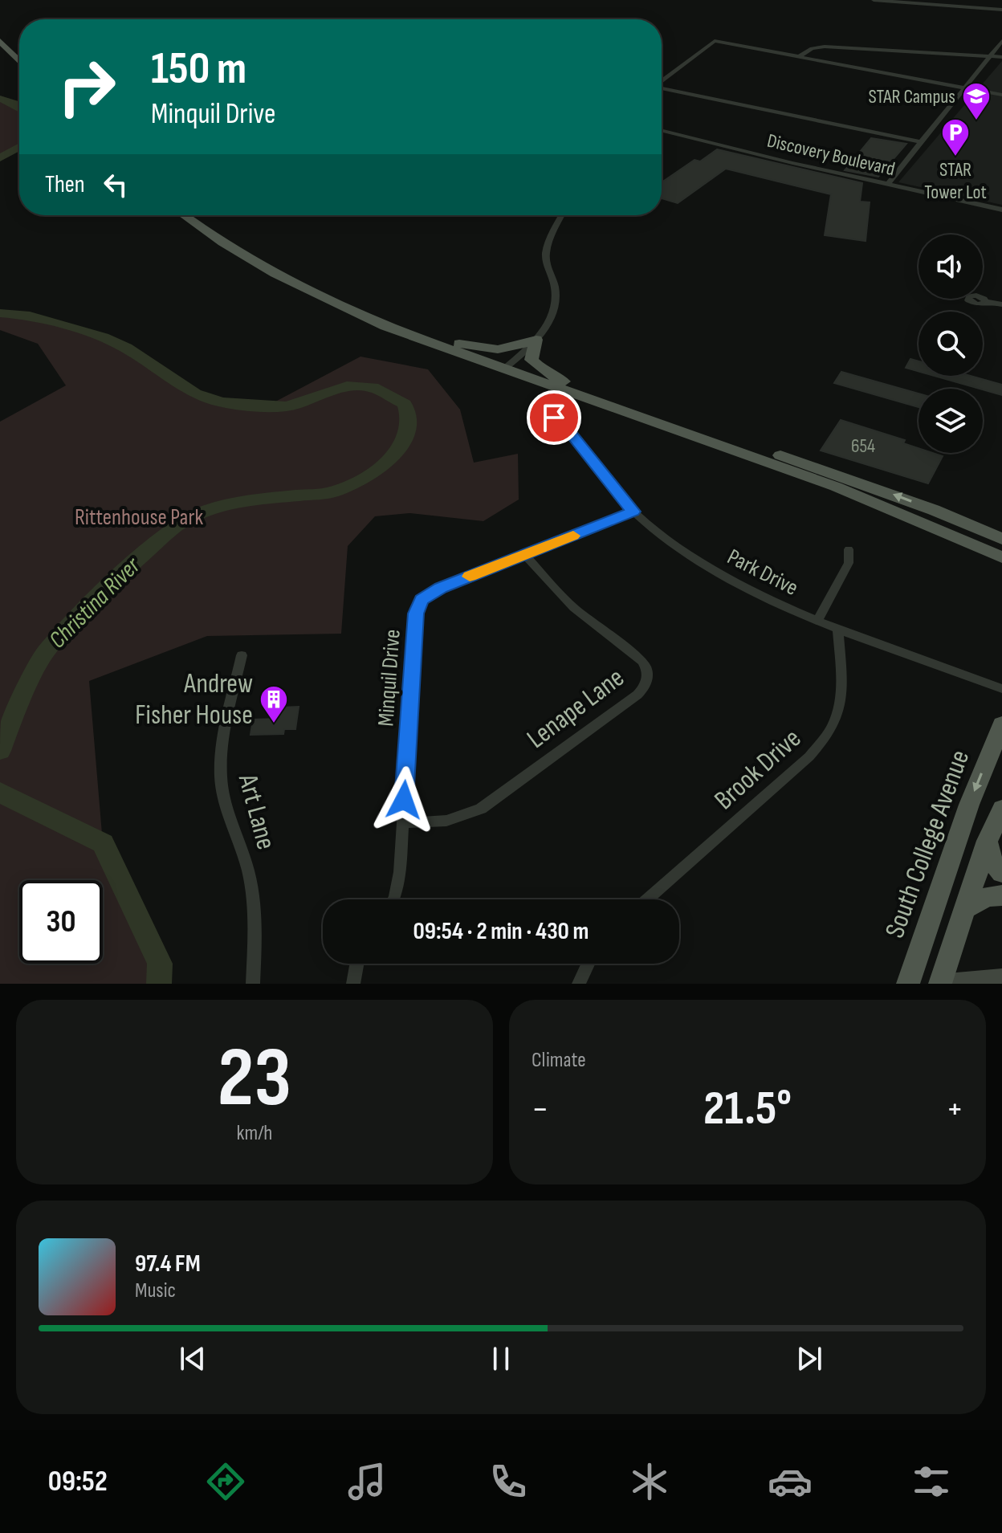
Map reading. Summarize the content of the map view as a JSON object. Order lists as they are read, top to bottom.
{
  "streets": {
    "main road": ["South College Avenue"],
    "street": [
      "Discovery Boulevard",
      "Park Drive",
      "Minquil Drive",
      "Lenape Lane",
      "Brook Drive",
      "Art Lane"
    ]
  },
  "crossings": [
    ["Park Drive", "Minquil Drive"],
    ["Park Drive", "Brook Drive"],
    ["Minquil Drive", "Lenape Lane"]
  ],
  "water": ["Christina River"],
  "parks": ["Rittenhouse Park"],
  "places": {
    "school or university": ["STAR Campus"],
    "parking": ["STAR Tower Lot"],
    "building": ["Andrew Fisher House"]
  },
  "house_numbers": ["654"],
  "page": {
    "turn": ["150 m", "Minquil Drive"],
    "then": "Then",
    "limit": "30",
    "trip": "09:54 · 2 min · 430 m",
    "tile": [
      ["23", "km/h"],
      "Climate"
    ],
    "heat": ["−", "21.5°", "+"],
    "song": ["97.4 FM", "Music"],
    "tabs": "09:52"
  }
}
